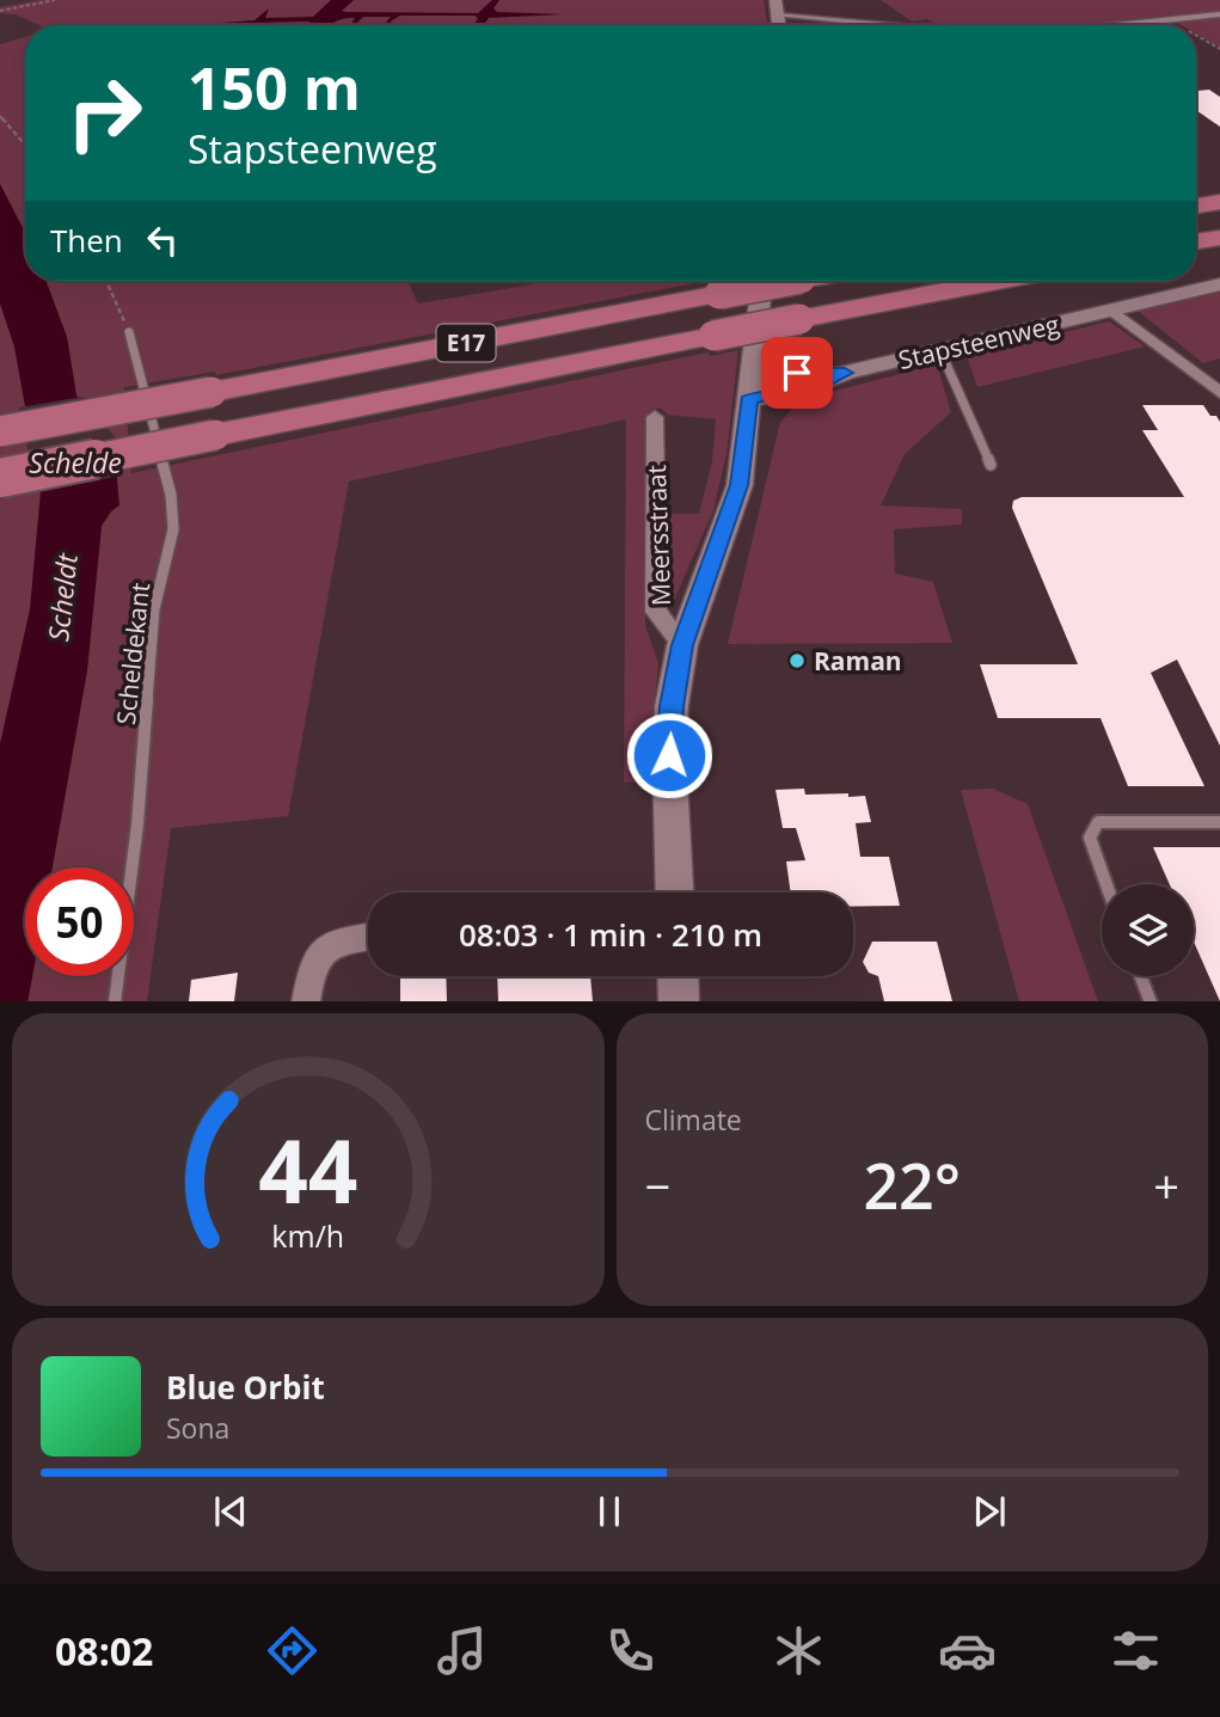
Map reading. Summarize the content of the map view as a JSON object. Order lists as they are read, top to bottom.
{
  "streets": {
    "highway": ["E17"],
    "main road": ["Stapsteenweg", "Meersstraat"],
    "lane": ["Scheldekant"]
  },
  "crossings": [
    ["Stapsteenweg", "Meersstraat"]
  ],
  "water": ["Schelde", "Scheldt"],
  "places": ["Raman"],
  "page": {
    "turn": ["150 m", "Stapsteenweg"],
    "then": "Then",
    "limit": "50",
    "trip": "08:03 · 1 min · 210 m",
    "tile": "Climate",
    "heat": ["−", "22°", "+"],
    "song": ["Blue Orbit", "Sona"],
    "tabs": "08:02",
    "gauge": ["44", "km/h"]
  }
}
